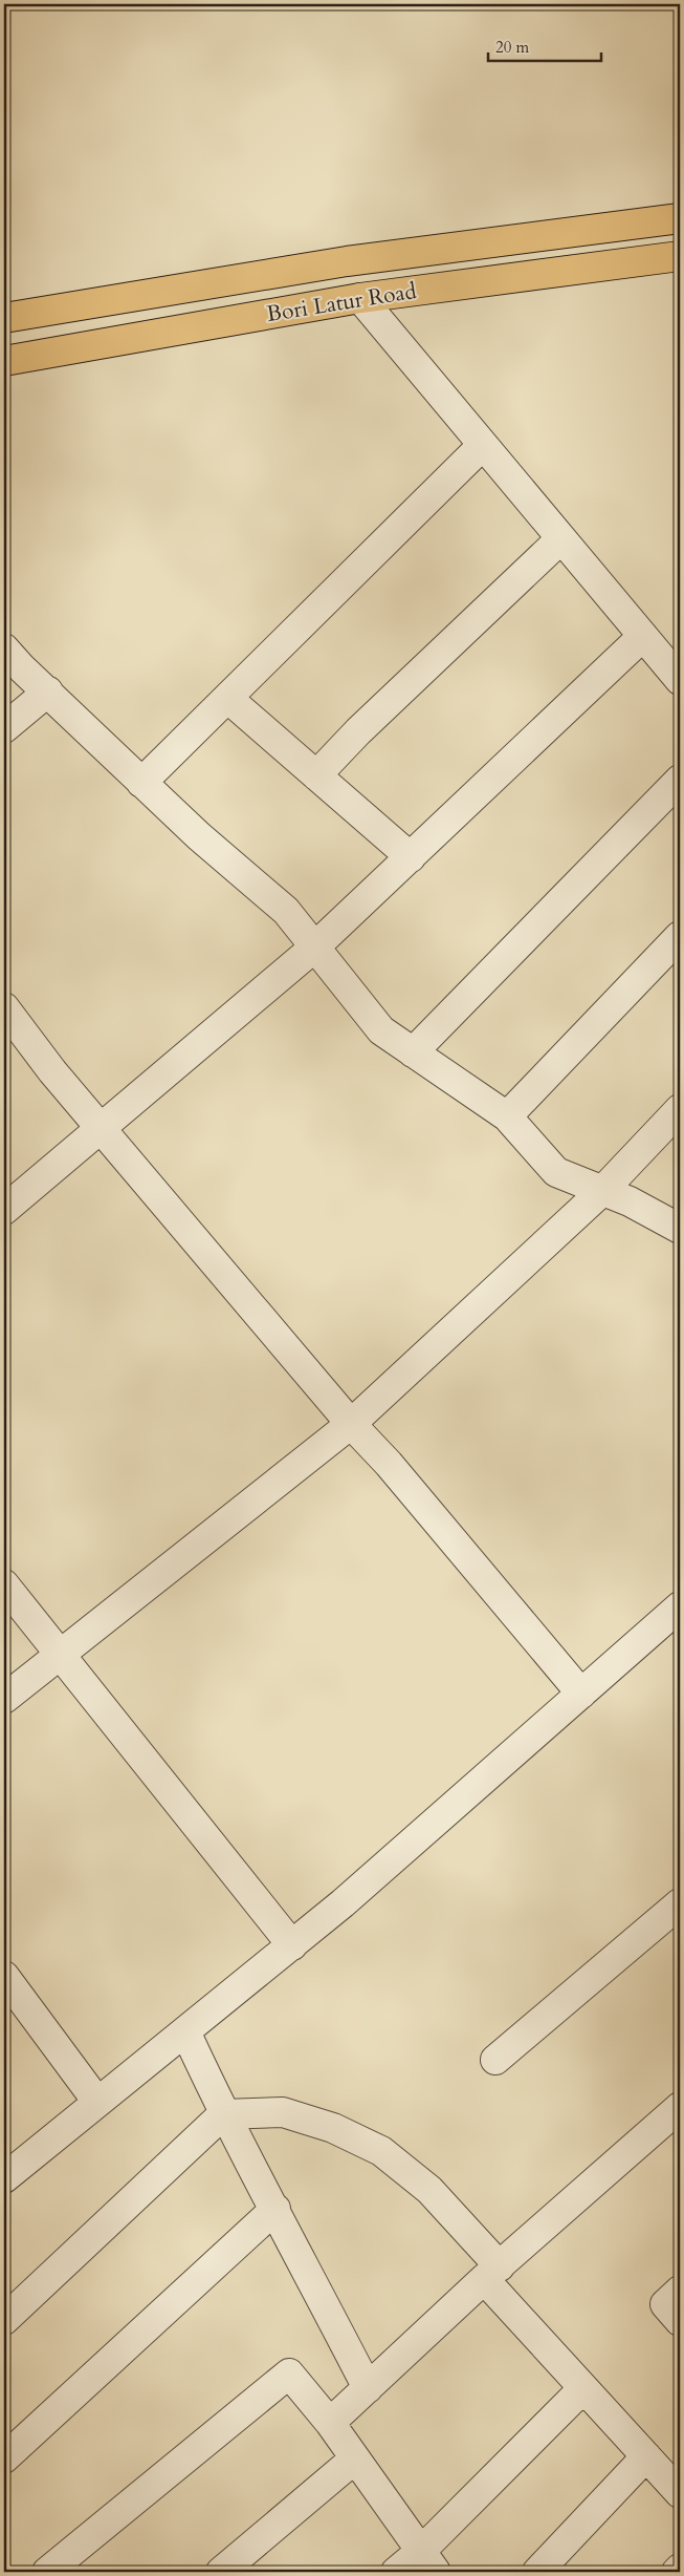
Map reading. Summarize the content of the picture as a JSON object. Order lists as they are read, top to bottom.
{
  "streets": {
    "main road": ["Bori Latur Road"]
  },
  "scale_bar": "20 m"
}
